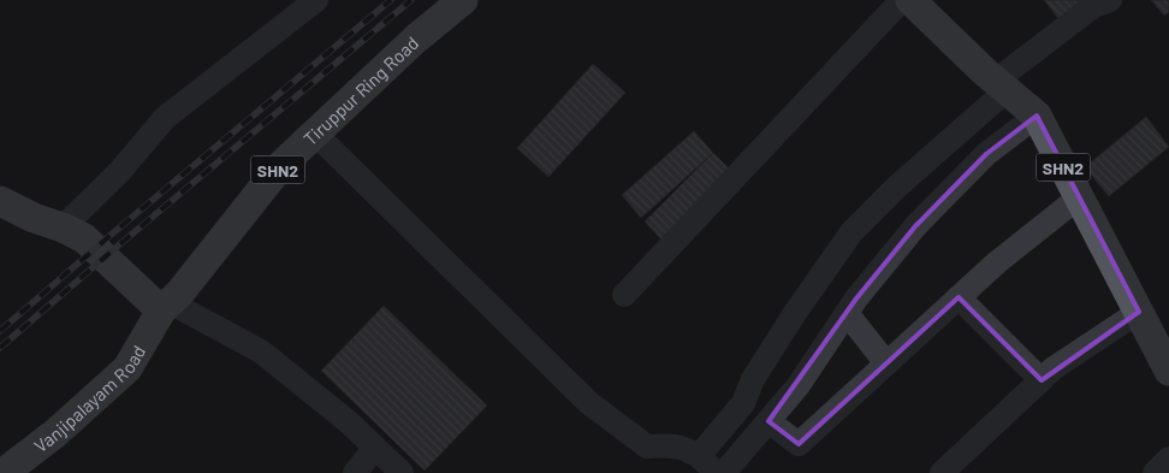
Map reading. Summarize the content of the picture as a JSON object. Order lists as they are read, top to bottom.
{
  "streets": {
    "main road": ["Tiruppur Ring Road", "SHN2", "Vanjipalayam Road"]
  },
  "crossings": [
    ["Tiruppur Ring Road", "Vanjipalayam Road"]
  ]
}
